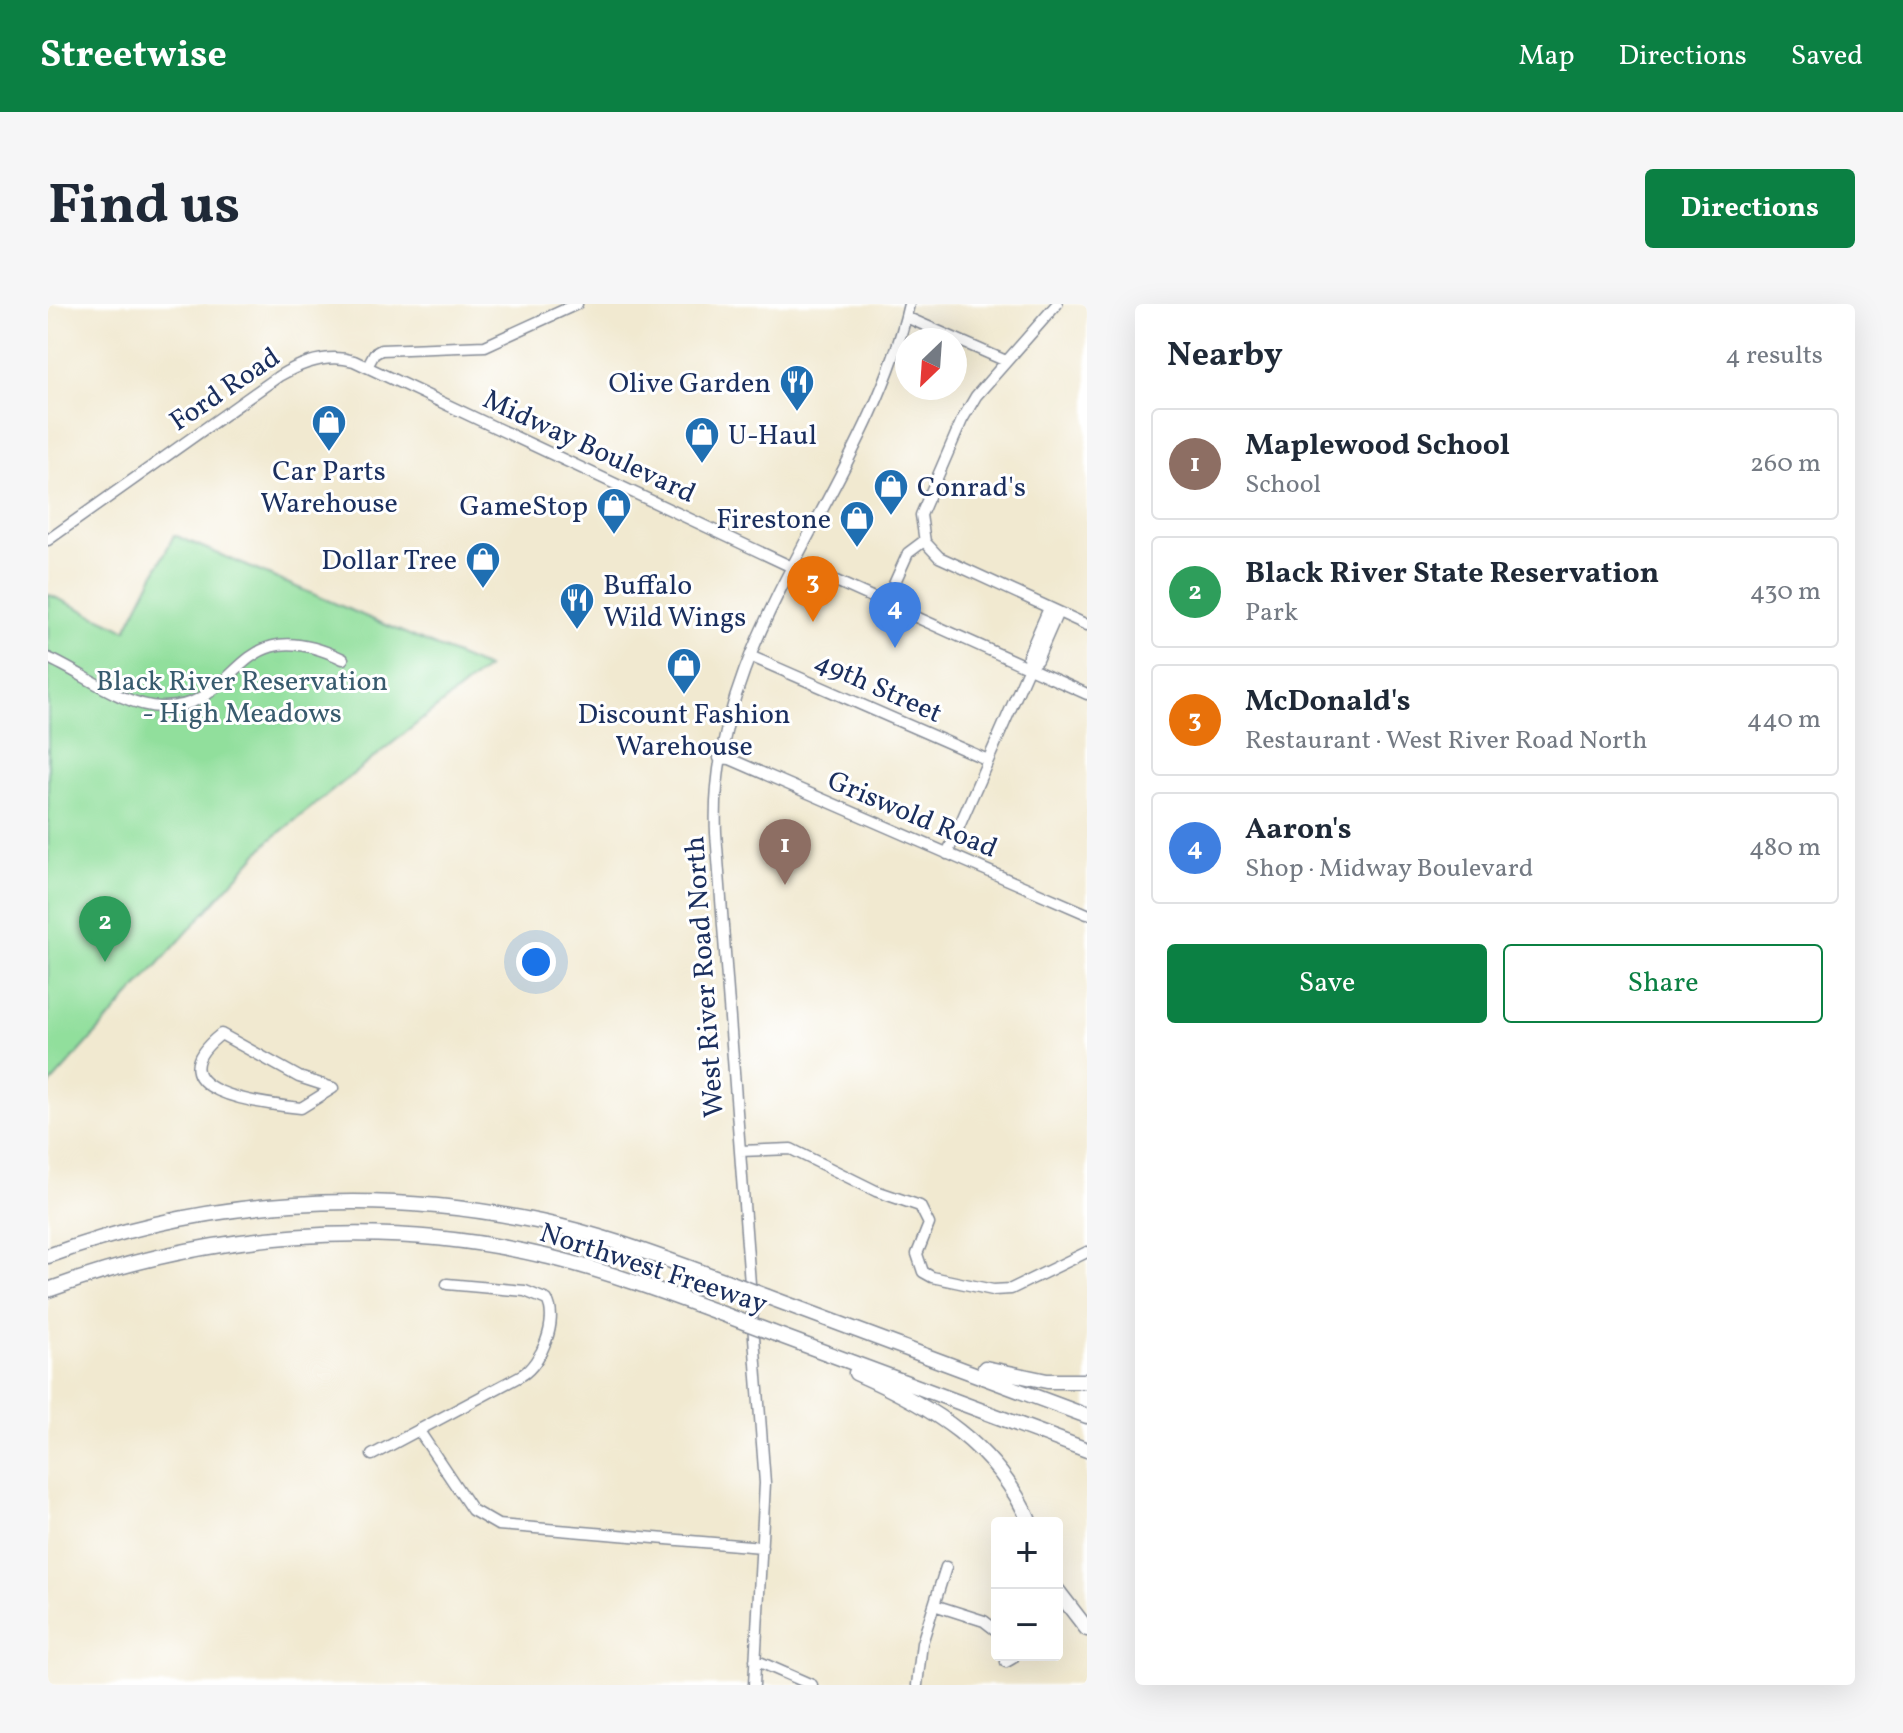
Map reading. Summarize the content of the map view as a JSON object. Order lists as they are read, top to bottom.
{
  "streets": {
    "highway": ["Northwest Freeway"],
    "street": [
      "Ford Road",
      "Midway Boulevard",
      "49th Street",
      "Griswold Road",
      "West River Road North"
    ]
  },
  "crossings": [
    ["Ford Road", "Midway Boulevard"],
    ["Midway Boulevard", "West River Road North"],
    ["49th Street", "West River Road North"],
    ["Griswold Road", "West River Road North"]
  ],
  "parks": ["Black River Reservation - High Meadows"],
  "places": {
    "restaurant": ["Olive Garden", "Buffalo Wild Wings"],
    "shop": [
      "Car Parts Warehouse",
      "U-Haul",
      "Conrad's",
      "GameStop",
      "Firestone",
      "Dollar Tree",
      "Discount Fashion Warehouse"
    ]
  },
  "north": "bottom left",
  "page": {
    "header": "Streetwise",
    "nav": ["Map", "Directions", "Saved"],
    "title": "Find us",
    "buttons": [
      "Directions",
      ["Save", "Share"]
    ],
    "heading": ["Nearby", "4 results"],
    "list": [
      {
        "mark": "1",
        "name": "Maplewood School",
        "note": "School",
        "value": "260 m"
      },
      {
        "mark": "2",
        "name": "Black River State Reservation",
        "note": "Park",
        "value": "430 m"
      },
      {
        "mark": "3",
        "name": "McDonald's",
        "note": "Restaurant · West River Road North",
        "value": "440 m"
      },
      {
        "mark": "4",
        "name": "Aaron's",
        "note": "Shop · Midway Boulevard",
        "value": "480 m"
      }
    ],
    "pins": [
      "3",
      "4",
      "1",
      "2"
    ],
    "map_buttons": ["+", "−"]
  }
}
